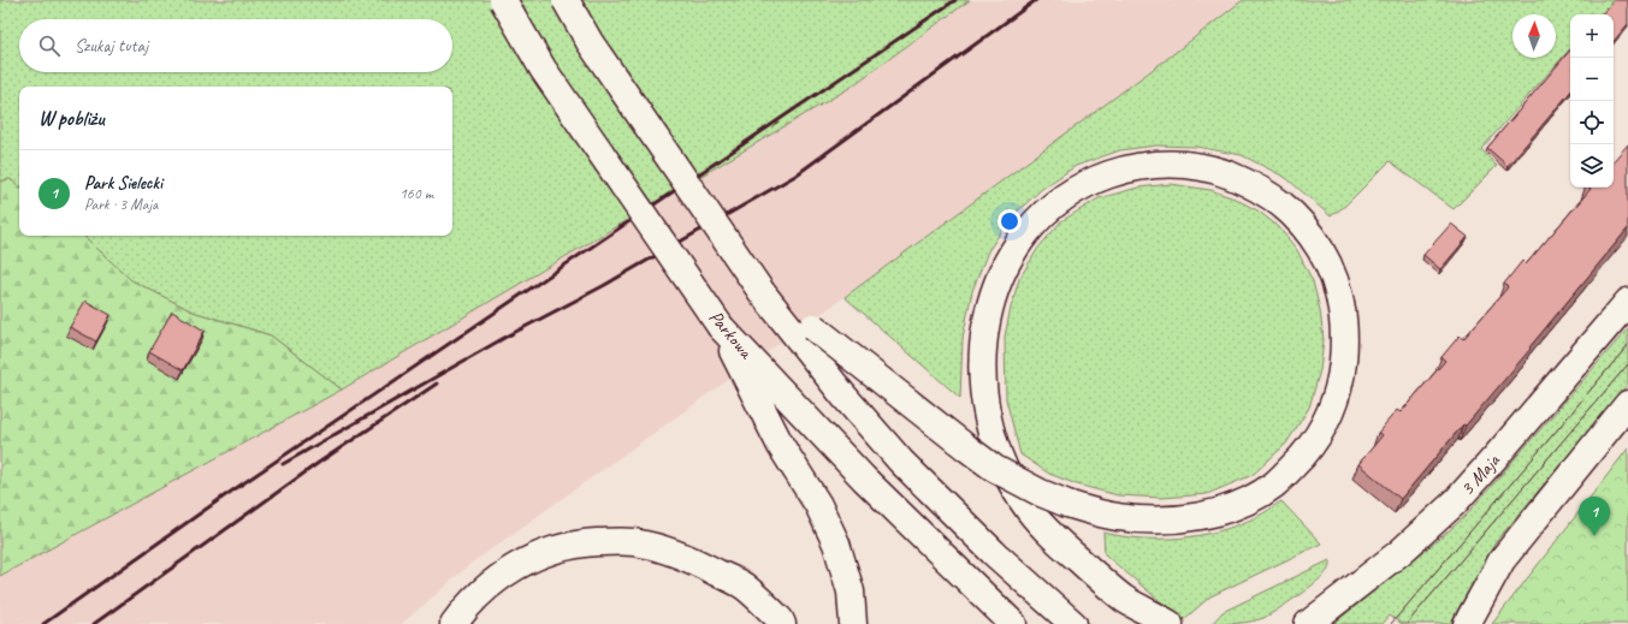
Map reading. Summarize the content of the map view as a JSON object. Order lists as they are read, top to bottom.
{
  "streets": {
    "street": ["Parkowa", "3 Maja"]
  },
  "north": "top",
  "page": {
    "map_buttons": ["+", "−"],
    "search": "Szukaj tutaj",
    "heading": "W pobliżu",
    "list": [
      {
        "mark": "1",
        "name": "Park Sielecki",
        "note": "Park · 3 Maja",
        "value": "160 m"
      }
    ],
    "pins": "1"
  }
}
